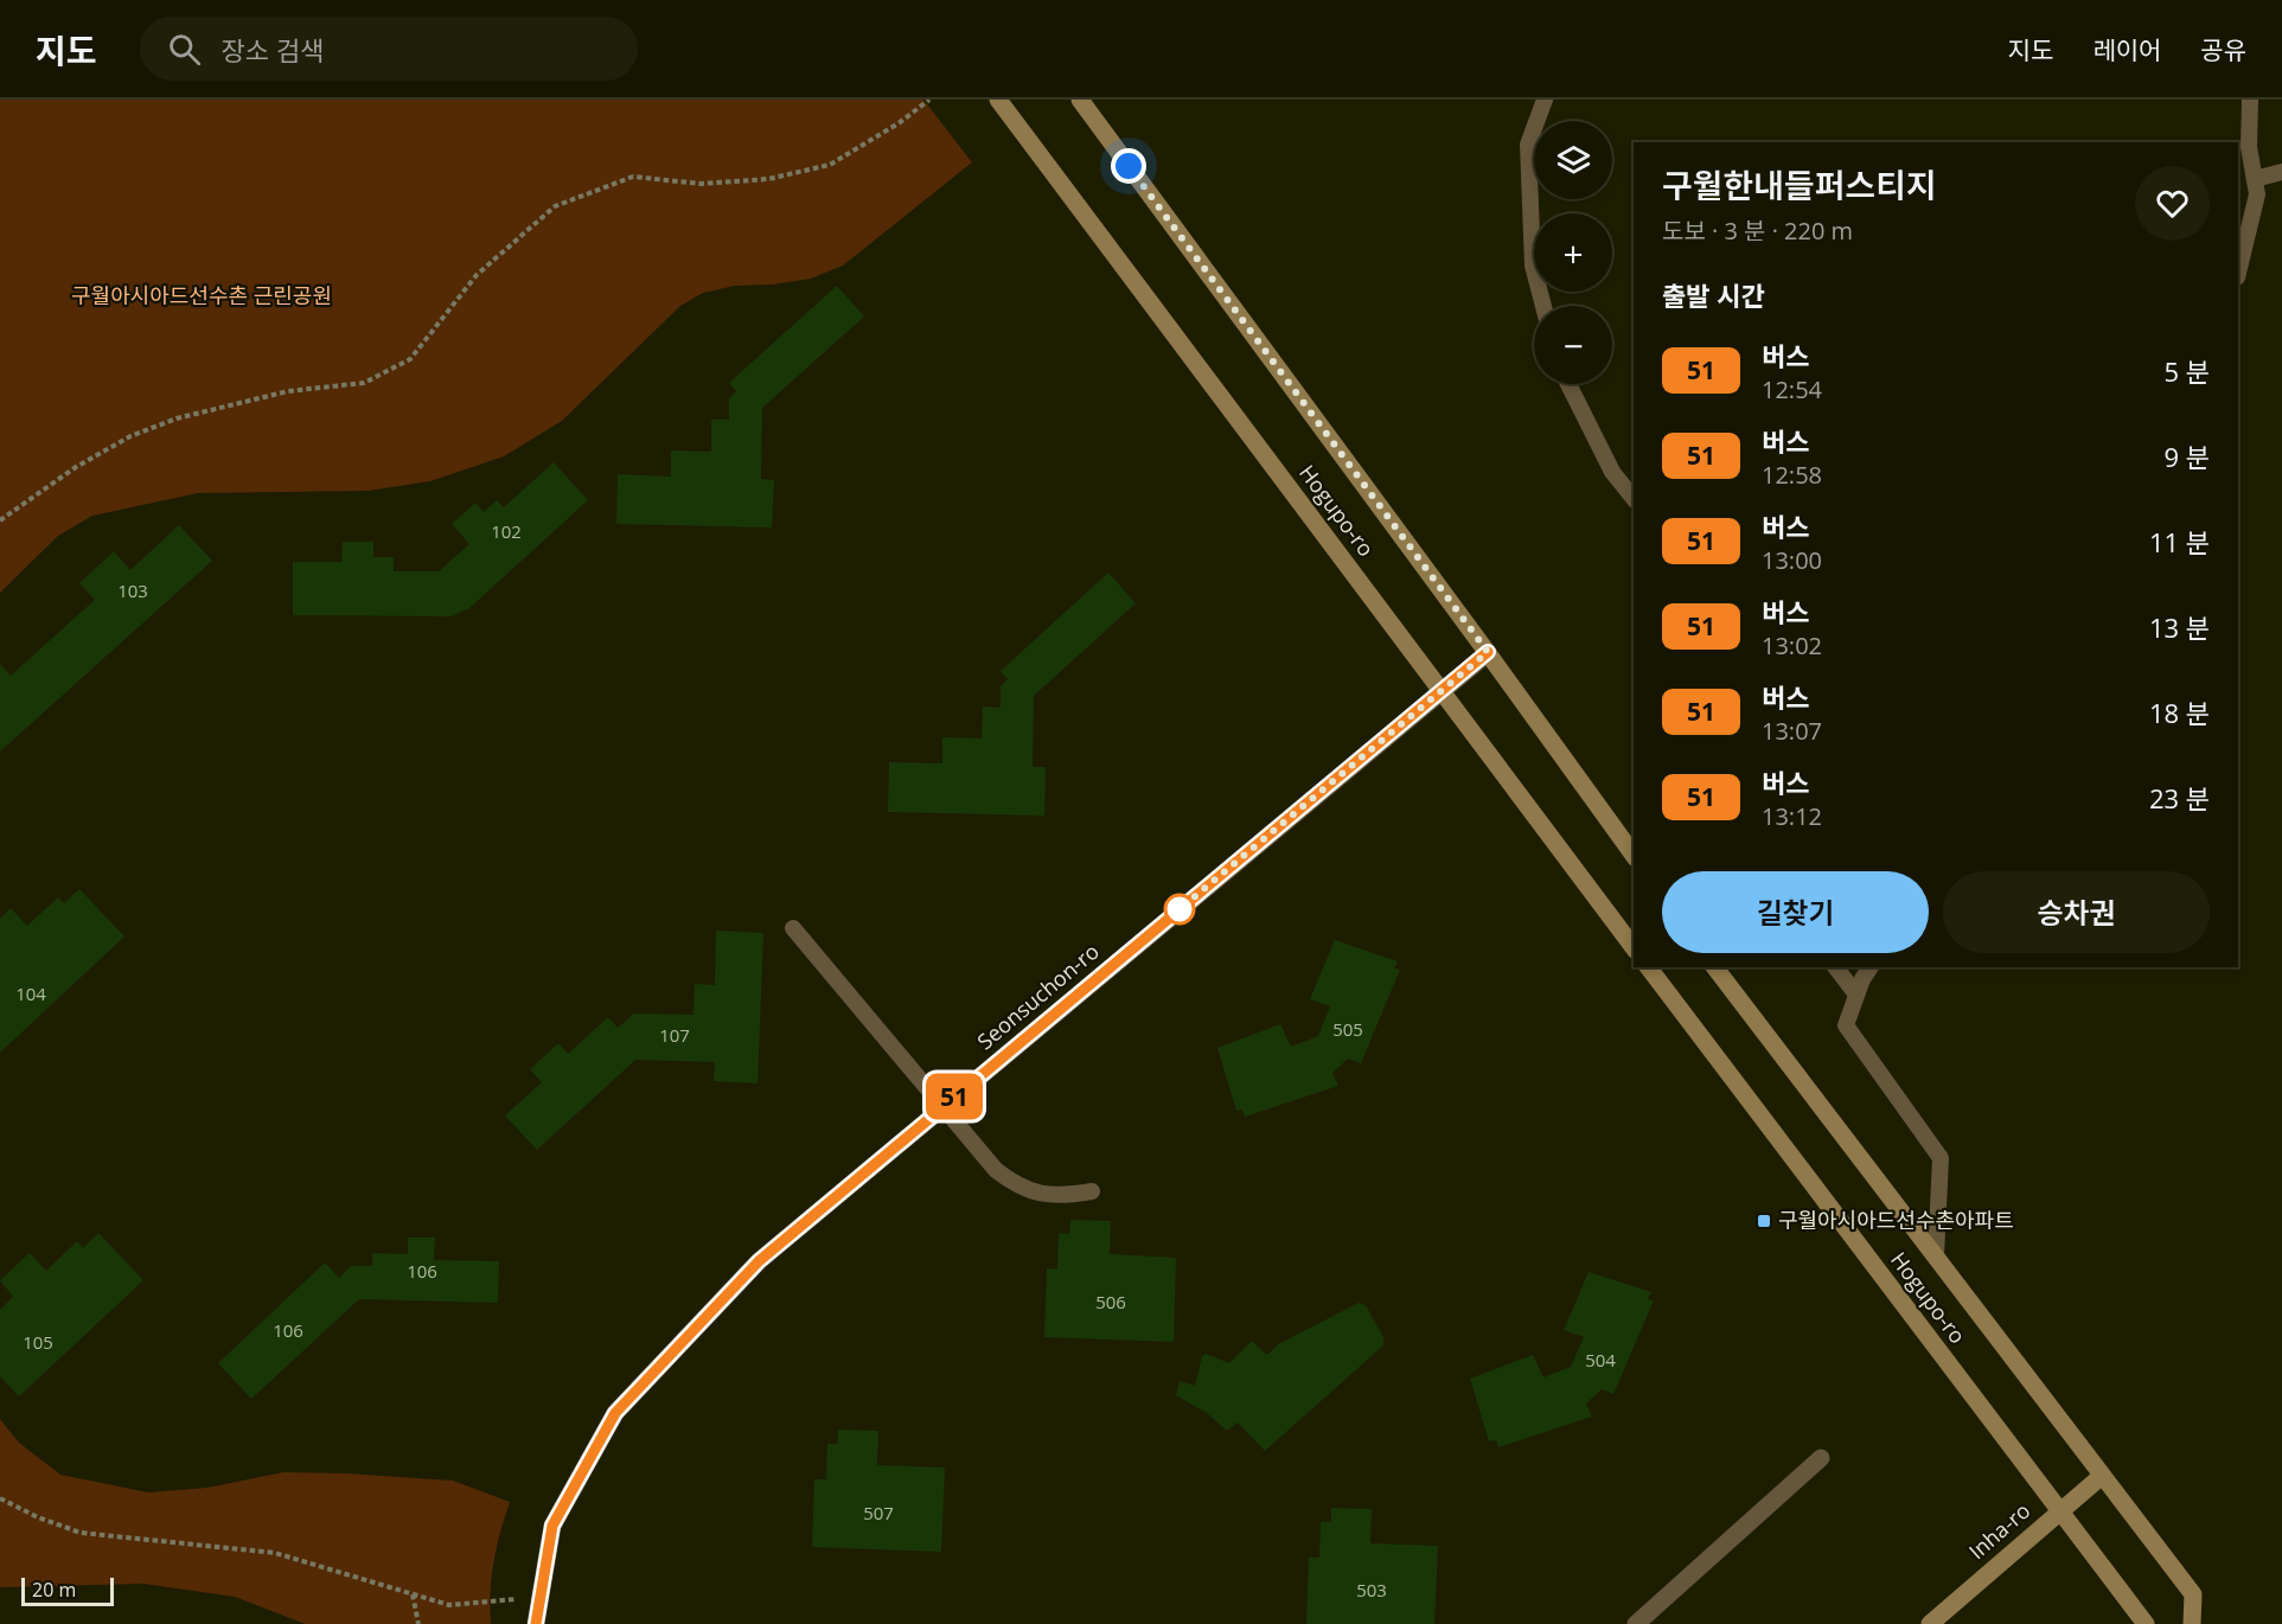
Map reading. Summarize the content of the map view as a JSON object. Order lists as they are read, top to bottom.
{
  "streets": {
    "main road": ["Hogupo-ro", "Inha-ro"],
    "street": ["Seonsuchon-ro"]
  },
  "crossings": [
    ["Hogupo-ro", "Seonsuchon-ro"],
    ["Hogupo-ro", "Inha-ro"]
  ],
  "parks": ["구월아시아드선수촌 근린공원"],
  "places": {
    "transit": ["구월아시아드선수촌아파트"]
  },
  "lines": ["bus line 51"],
  "house_numbers": [
    "102",
    "103",
    "104",
    "505",
    "107",
    "106",
    "506",
    "106",
    "105",
    "504",
    "507",
    "503"
  ],
  "scale_bar": "20 m",
  "page": {
    "header": "지도",
    "search": "장소 검색",
    "nav": ["지도", "레이어", "공유"],
    "on_map": "51",
    "map_buttons": ["+", "−"],
    "heading": [
      ["구월한내들퍼스티지", "도보 · 3 분 · 220 m"],
      "출발 시간"
    ],
    "list": [
      {
        "mark": "51",
        "name": "버스",
        "note": "12:54",
        "value": "5 분"
      },
      {
        "mark": "51",
        "name": "버스",
        "note": "12:58",
        "value": "9 분"
      },
      {
        "mark": "51",
        "name": "버스",
        "note": "13:00",
        "value": "11 분"
      },
      {
        "mark": "51",
        "name": "버스",
        "note": "13:02",
        "value": "13 분"
      },
      {
        "mark": "51",
        "name": "버스",
        "note": "13:07",
        "value": "18 분"
      },
      {
        "mark": "51",
        "name": "버스",
        "note": "13:12",
        "value": "23 분"
      }
    ],
    "buttons": ["길찾기", "승차권"],
    "scale": "20 m"
  }
}
